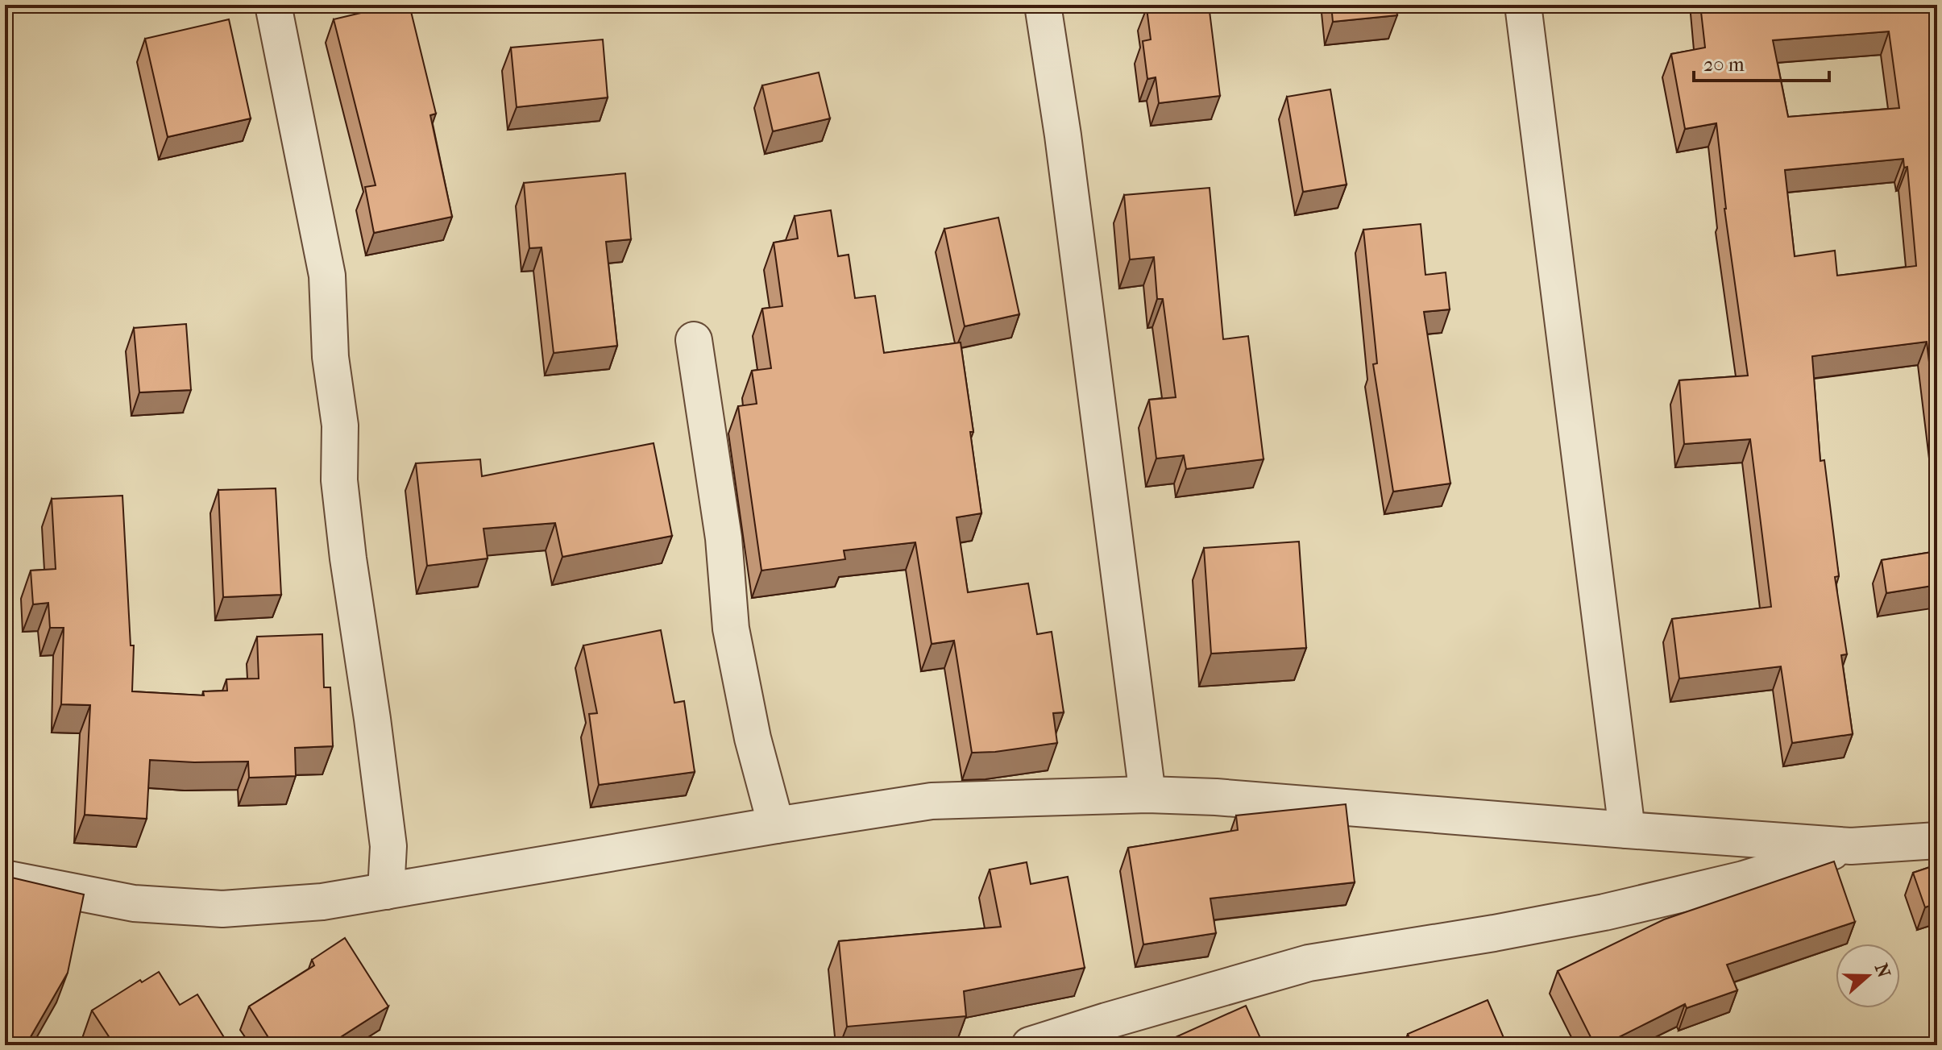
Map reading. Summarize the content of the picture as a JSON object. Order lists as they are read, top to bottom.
{
  "scale_bar": "20 m",
  "north": "right"
}
